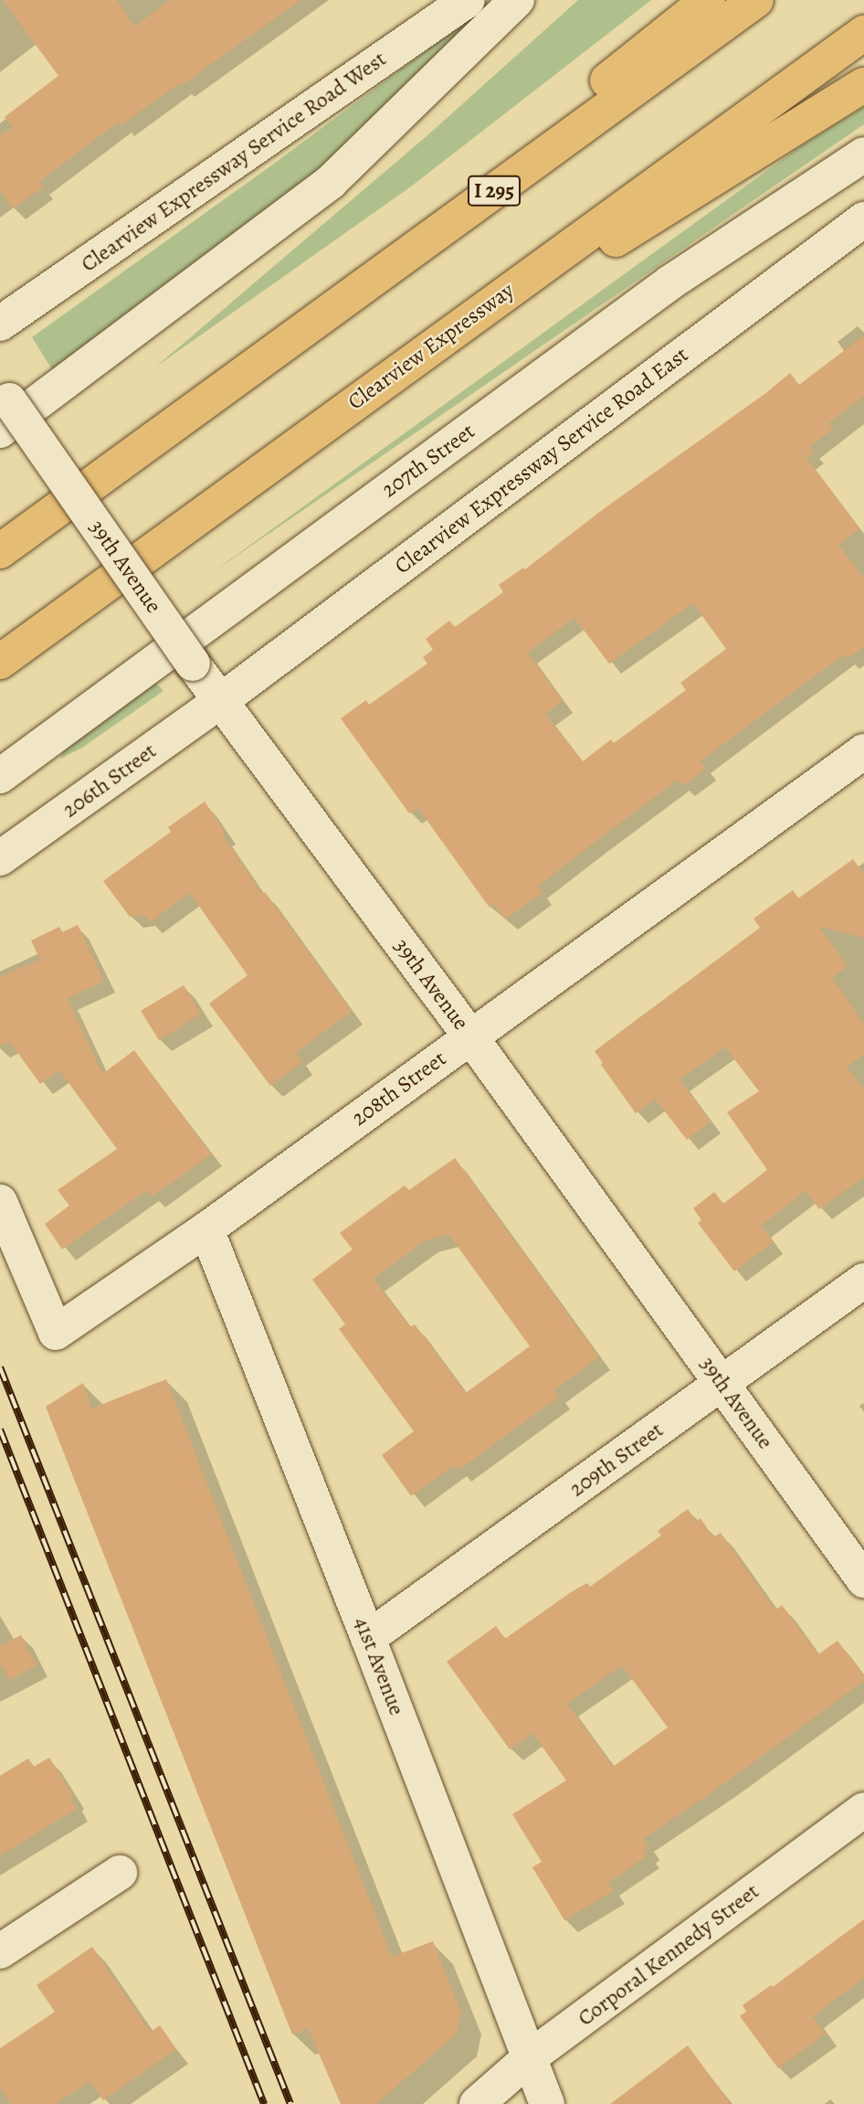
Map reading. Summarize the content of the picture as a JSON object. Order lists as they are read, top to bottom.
{
  "streets": {
    "highway": ["I 295", "Clearview Expressway"],
    "street": [
      "Clearview Expressway Service Road West",
      "207th Street",
      "Clearview Expressway Service Road East",
      "39th Avenue",
      "206th Street",
      "208th Street",
      "209th Street",
      "41st Avenue",
      "Corporal Kennedy Street"
    ]
  },
  "crossings": [
    ["Clearview Expressway Service Road East", "39th Avenue"],
    ["Clearview Expressway Service Road East", "206th Street"],
    ["39th Avenue", "206th Street"],
    ["39th Avenue", "208th Street"],
    ["39th Avenue", "209th Street"],
    ["208th Street", "41st Avenue"],
    ["209th Street", "41st Avenue"],
    ["41st Avenue", "Corporal Kennedy Street"]
  ]
}
